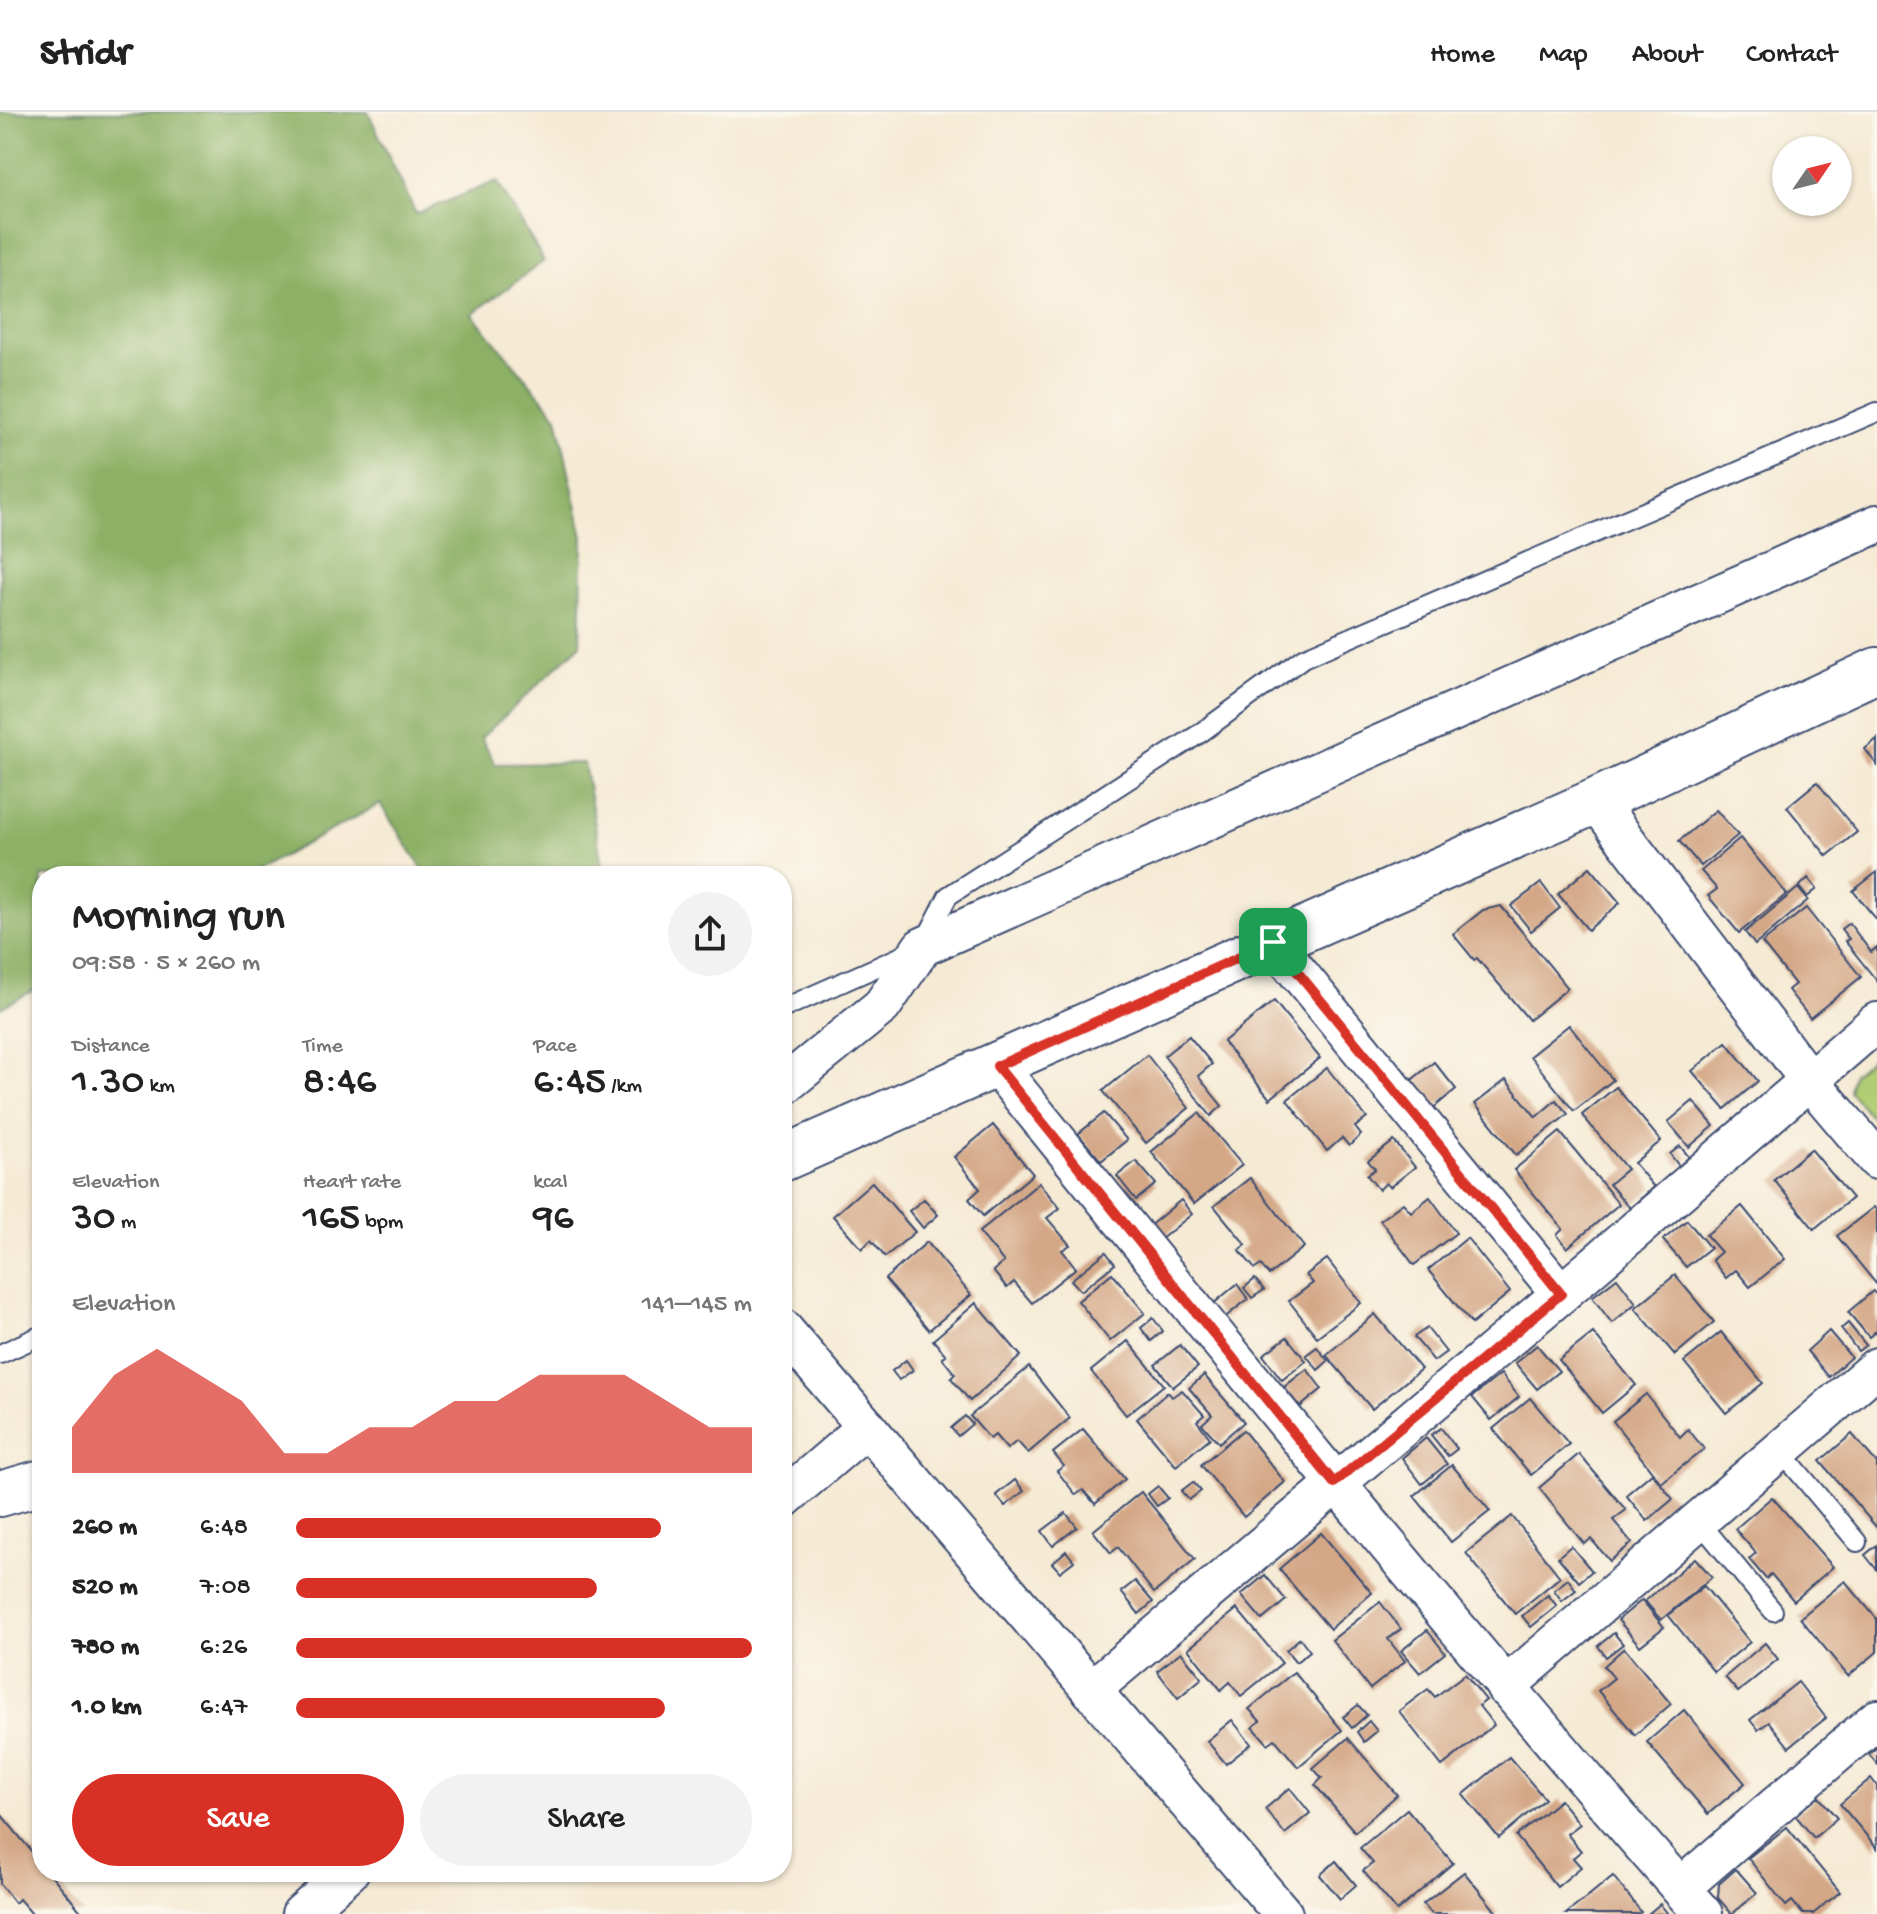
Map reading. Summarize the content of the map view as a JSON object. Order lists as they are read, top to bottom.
{
  "north": "top right",
  "page": {
    "header": "Stridr",
    "nav": [
      "Home",
      "Map",
      "About",
      "Contact"
    ],
    "heading": ["Morning run", "09:58 · 5 × 260 m"],
    "stats": [
      ["Distance", "1.30 km"],
      ["Time", "8:46"],
      ["Pace", "6:45 /km"],
      ["Elevation", "30 m"],
      ["Heart rate", "165 bpm"],
      ["kcal", "96"]
    ],
    "chart": ["Elevation", "141–145 m"],
    "list": [
      {
        "name": "260 m",
        "note": "6:48"
      },
      {
        "name": "520 m",
        "note": "7:08"
      },
      {
        "name": "780 m",
        "note": "6:26"
      },
      {
        "name": "1.0 km",
        "note": "6:47"
      }
    ],
    "buttons": ["Save", "Share"]
  }
}
